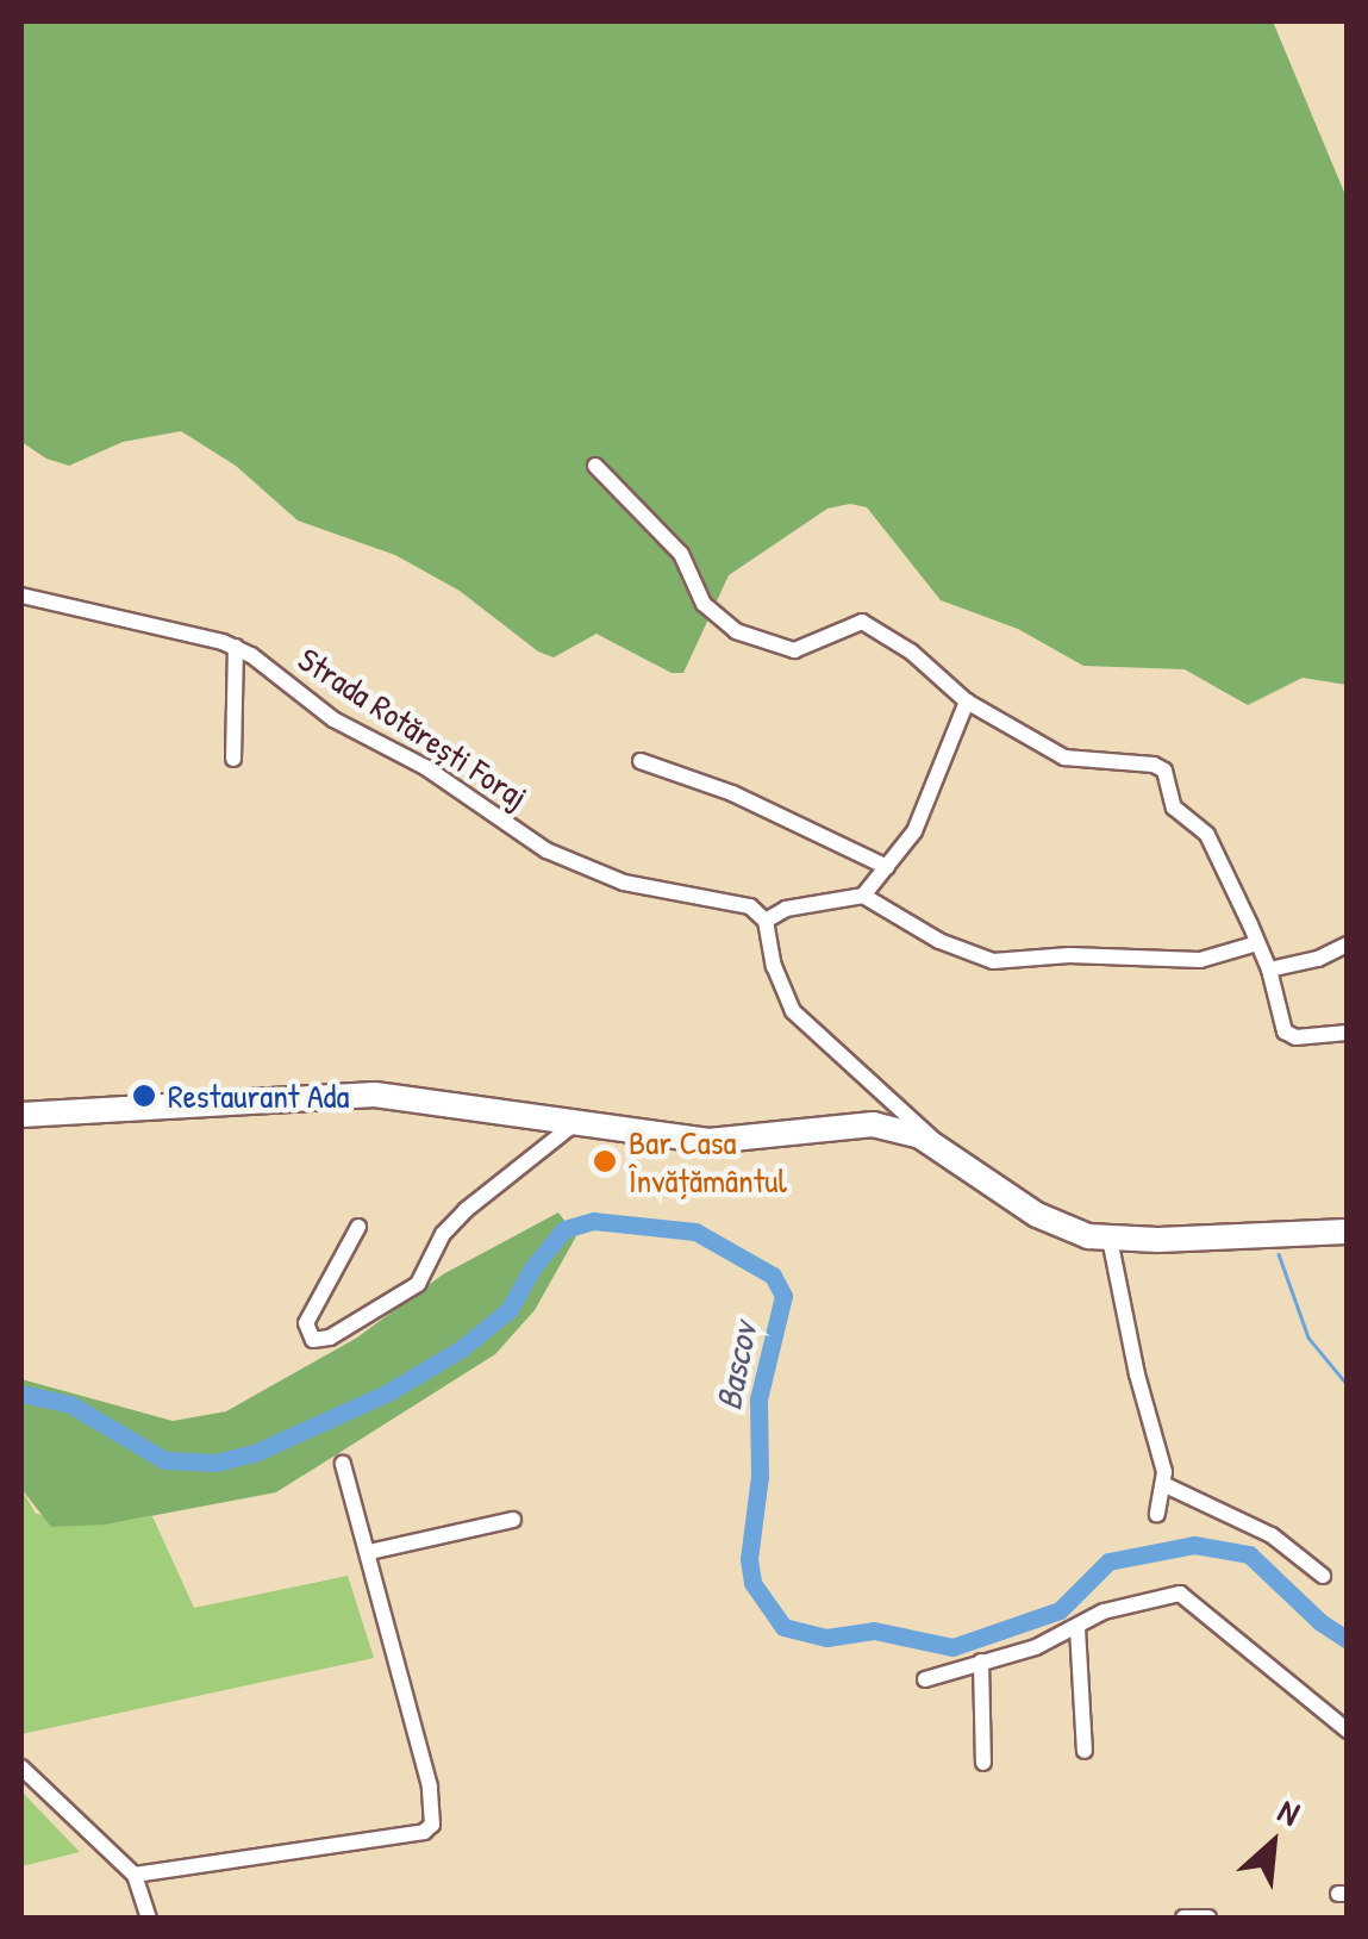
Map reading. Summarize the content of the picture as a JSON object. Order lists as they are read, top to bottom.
{
  "streets": {
    "street": ["Strada Rotărești Foraj"]
  },
  "water": ["Bascov"],
  "places": ["Restaurant Ada", "Bar Casa Învățământul"],
  "north": "top right"
}
